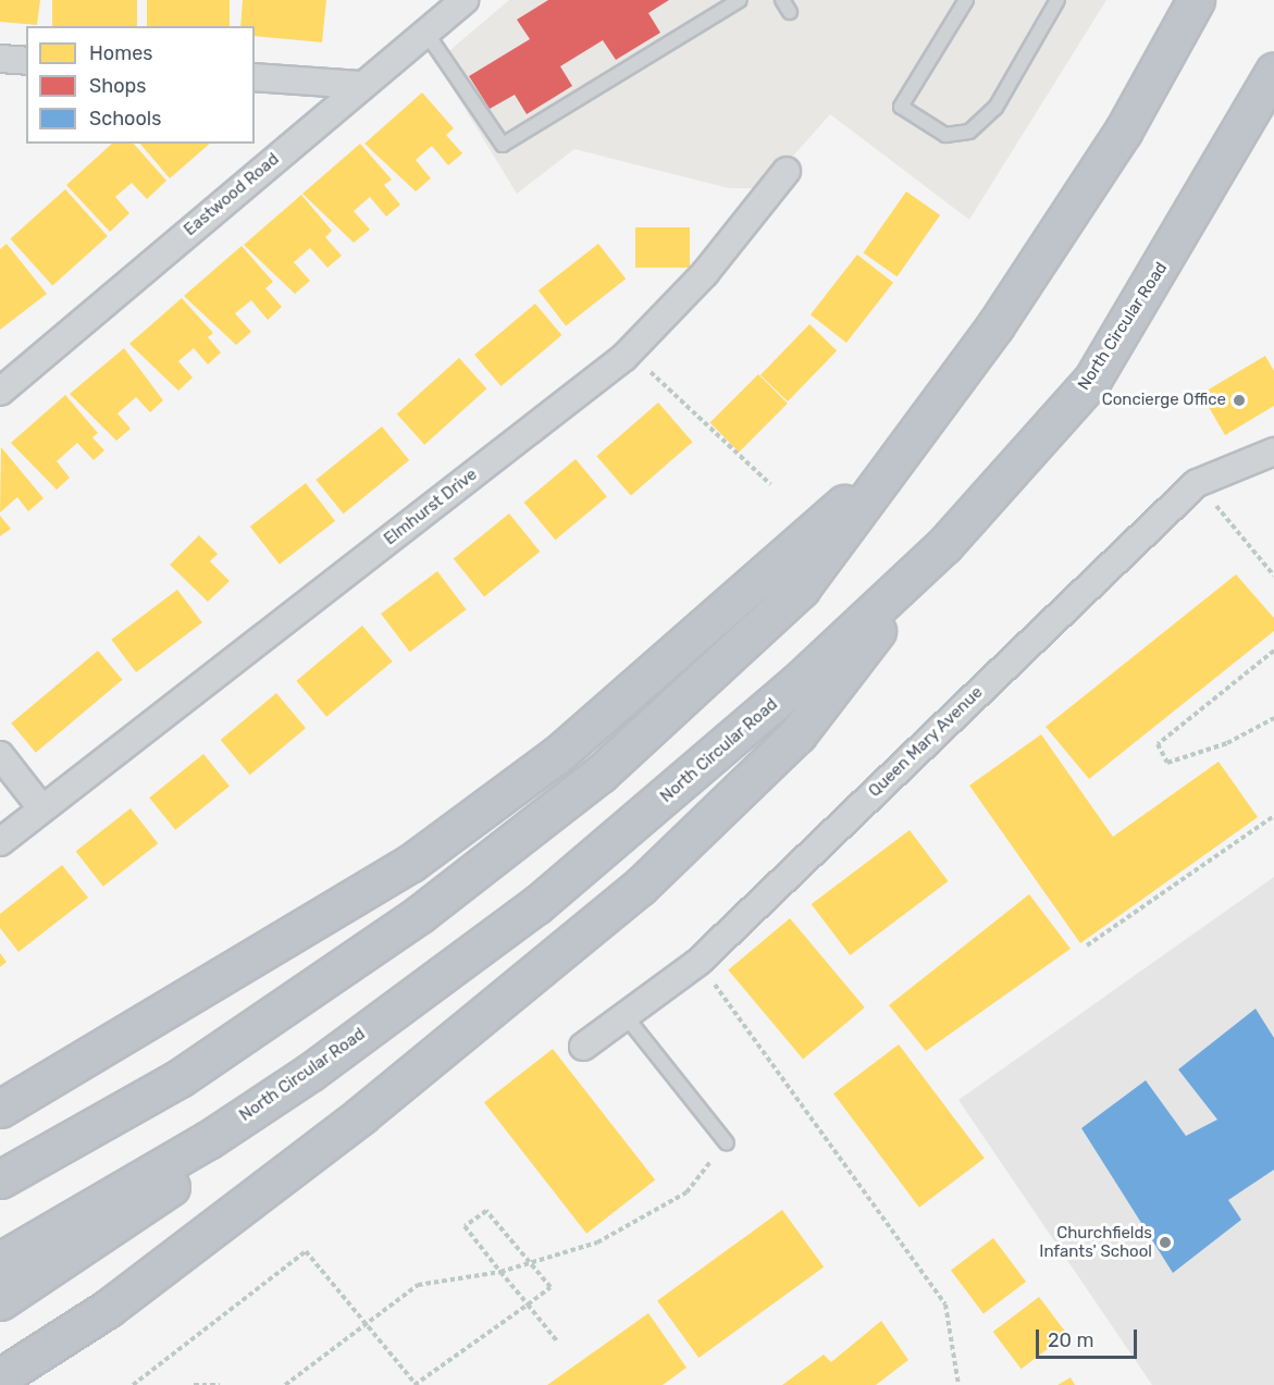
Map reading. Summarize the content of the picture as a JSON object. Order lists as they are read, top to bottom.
{
  "streets": {
    "highway": ["North Circular Road"],
    "street": ["Eastwood Road", "Elmhurst Drive", "Queen Mary Avenue"]
  },
  "places": ["Concierge Office", "Churchfields Infants' School"],
  "legend": ["Homes", "Shops", "Schools"],
  "scale_bar": "20 m"
}
